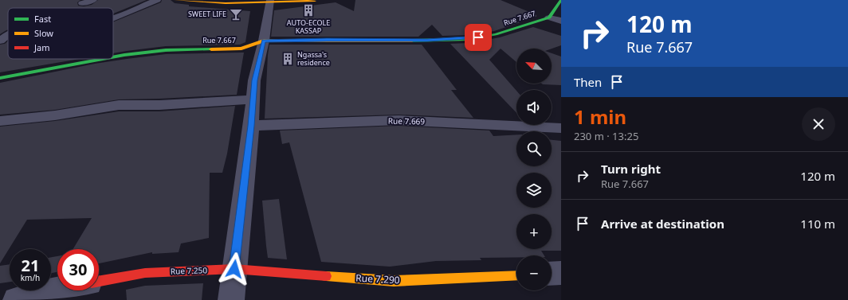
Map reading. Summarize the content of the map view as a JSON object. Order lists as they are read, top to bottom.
{
  "streets": {
    "street": [
      "Rue 7.667",
      "Rue 7.669",
      "Rue 7.250",
      "Rue 7.290"
    ]
  },
  "crossings": [
    ["Rue 7.250", "Rue 7.290"]
  ],
  "places": {
    "building": ["AUTO-ECOLE KASSAP", "Ngassa's residence"],
    "bar": ["SWEET LIFE"]
  },
  "legend": ["Fast", "Slow", "Jam"],
  "north": "top left",
  "page": {
    "turn": ["120 m", "Rue 7.667"],
    "map_buttons": ["+", "−"],
    "then": "Then",
    "heading": ["1 min", "230 m · 13:25"],
    "list": [
      {
        "name": "Turn right",
        "note": "Rue 7.667",
        "value": "120 m"
      },
      {
        "name": "Arrive at destination",
        "value": "110 m"
      }
    ],
    "speed": "21 km/h",
    "limit": "30"
  }
}
